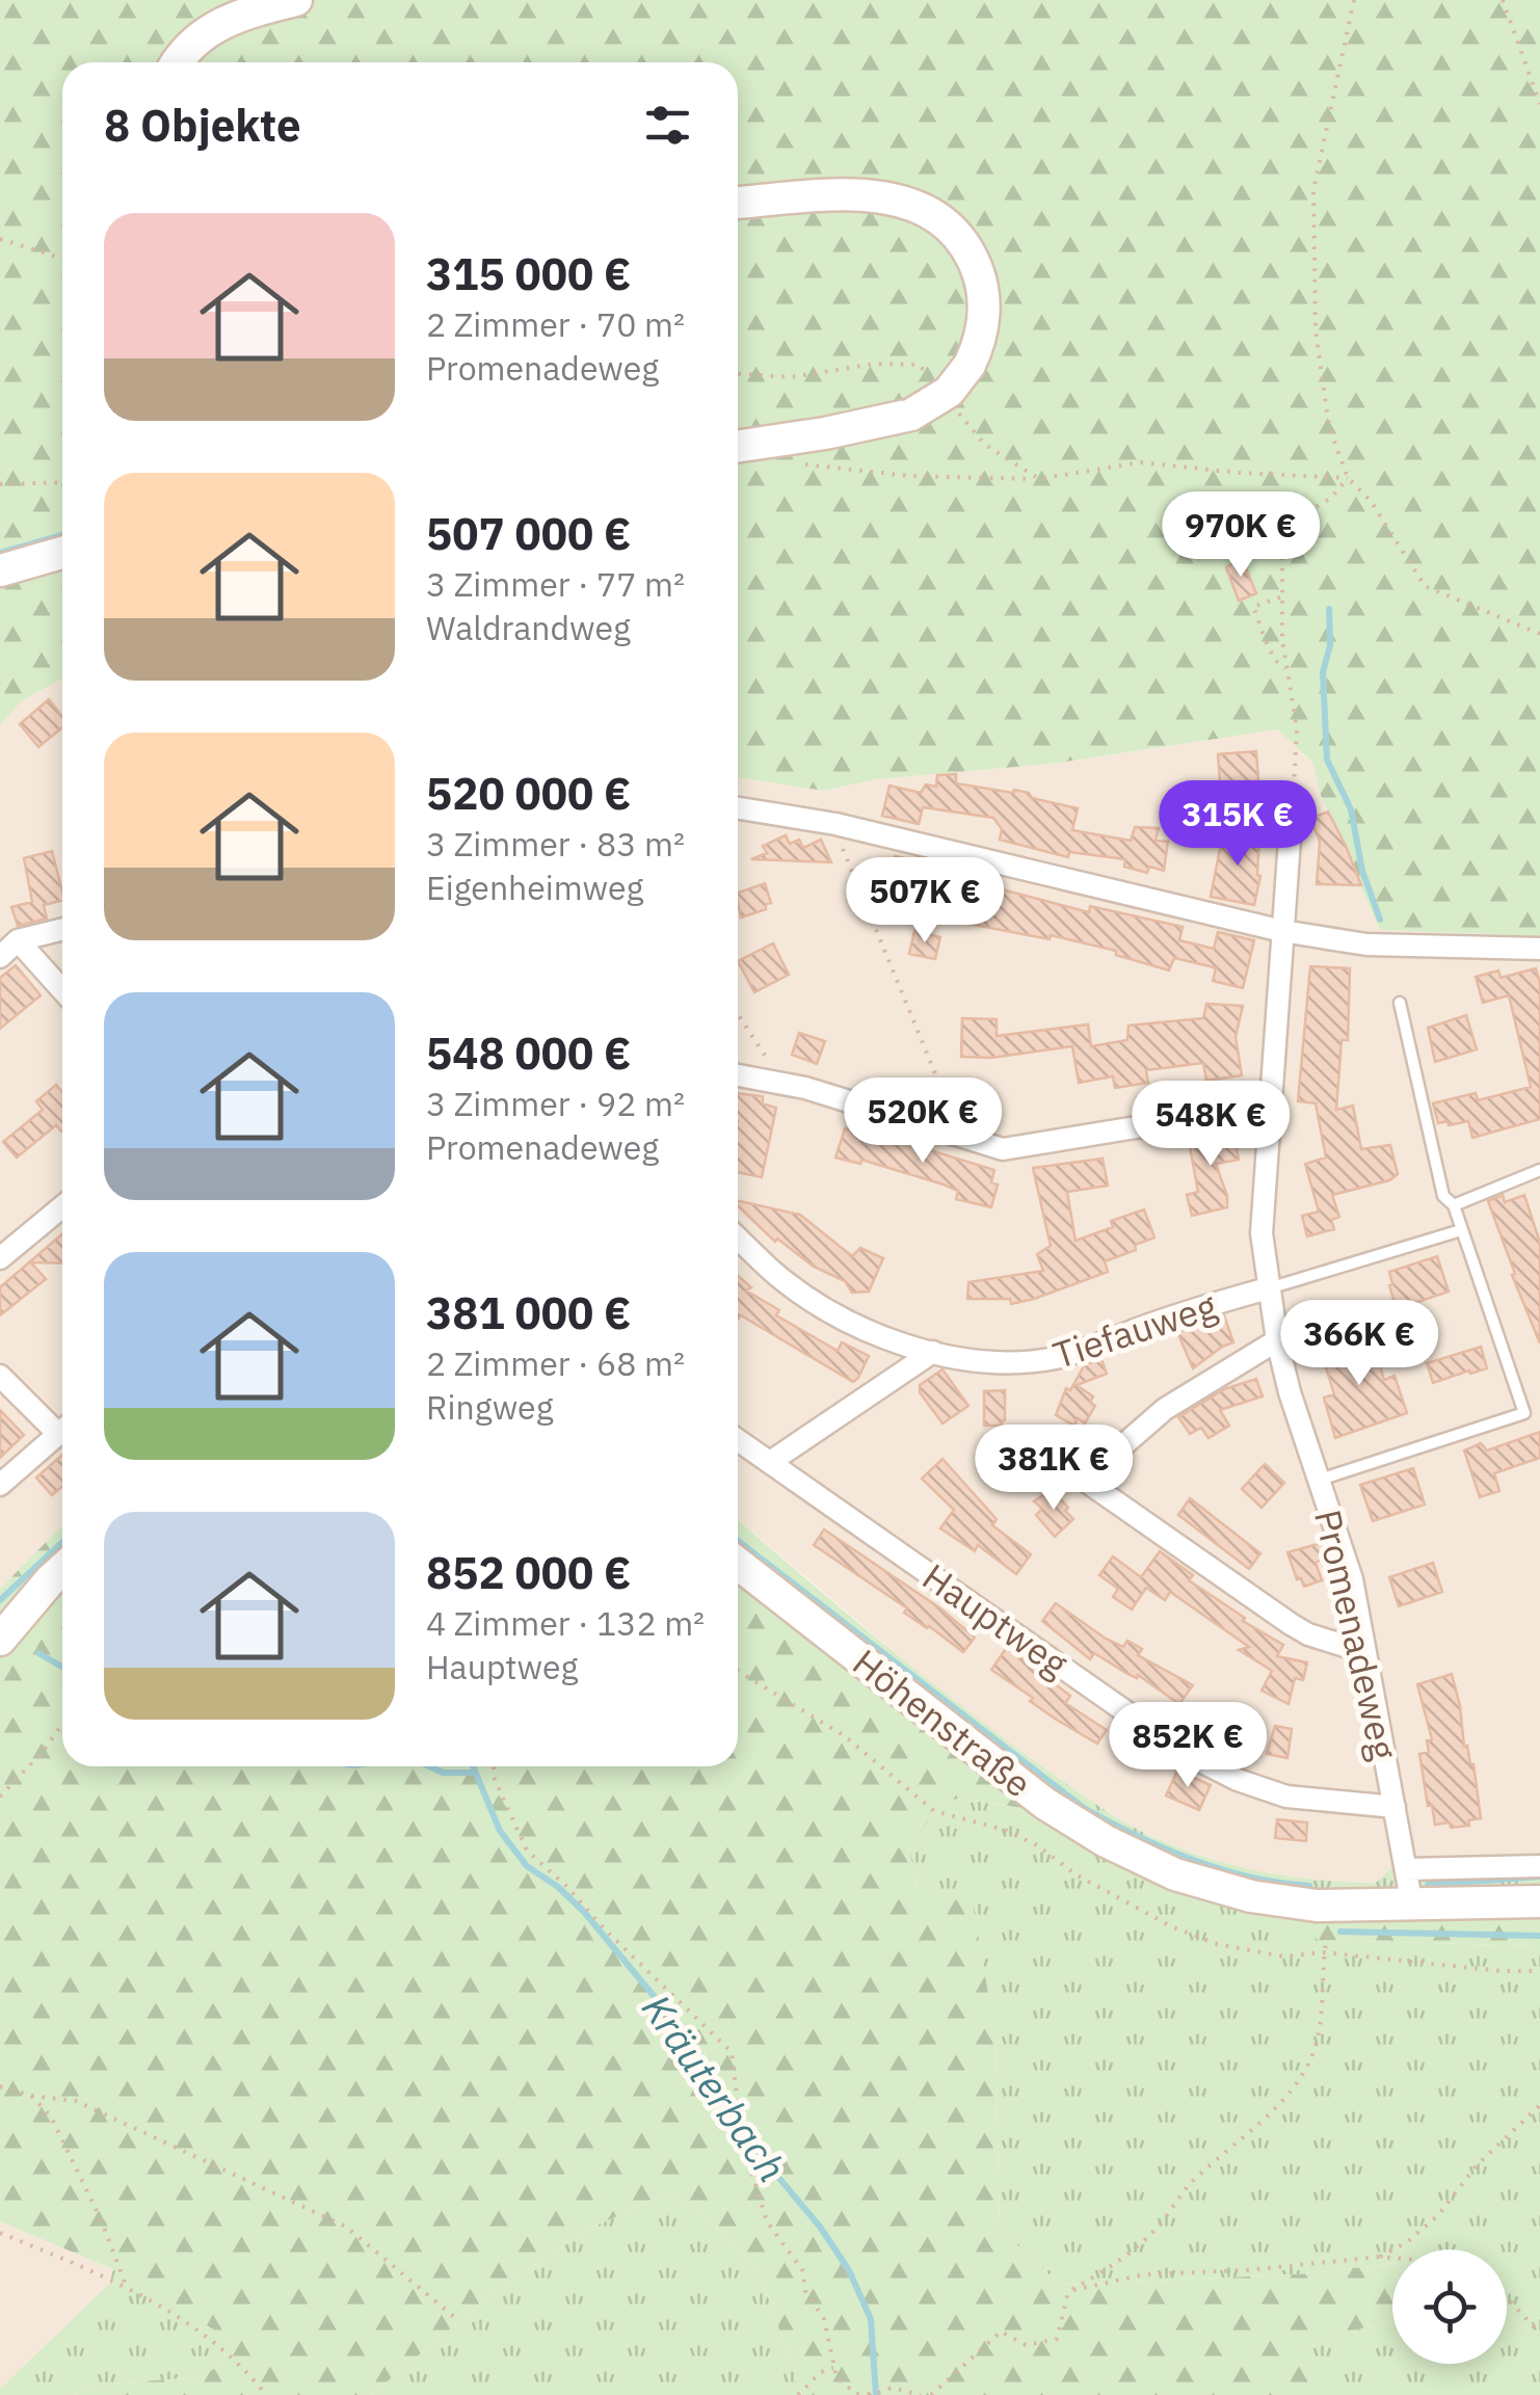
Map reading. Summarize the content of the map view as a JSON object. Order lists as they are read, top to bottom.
{
  "streets": {
    "street": [
      "Tiefauweg",
      "Hauptweg",
      "Promenadeweg",
      "Höhenstraße"
    ]
  },
  "crossings": [
    ["Tiefauweg", "Promenadeweg"],
    ["Hauptweg", "Promenadeweg"],
    ["Promenadeweg", "Höhenstraße"]
  ],
  "water": ["Kräuterbach"],
  "page": {
    "heading": "8 Objekte",
    "list": [
      {
        "name": "315 000 €",
        "note": "2 Zimmer · 70 m² · Promenadeweg"
      },
      {
        "name": "507 000 €",
        "note": "3 Zimmer · 77 m² · Waldrandweg"
      },
      {
        "name": "520 000 €",
        "note": "3 Zimmer · 83 m² · Eigenheimweg"
      },
      {
        "name": "548 000 €",
        "note": "3 Zimmer · 92 m² · Promenadeweg"
      },
      {
        "name": "381 000 €",
        "note": "2 Zimmer · 68 m² · Ringweg"
      },
      {
        "name": "852 000 €",
        "note": "4 Zimmer · 132 m² · Hauptweg"
      }
    ],
    "price": [
      "970K €",
      "315K €",
      "507K €",
      "520K €",
      "548K €",
      "366K €",
      "381K €",
      "852K €"
    ]
  }
}
